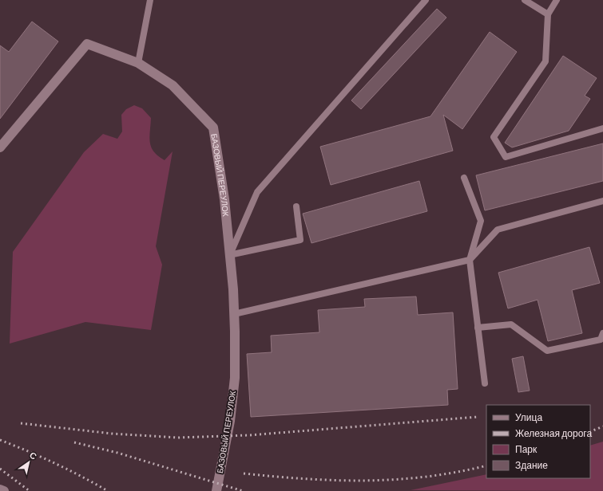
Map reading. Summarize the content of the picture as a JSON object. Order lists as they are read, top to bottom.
{
  "streets": {
    "street": ["БАЗОВЫЙ ПЕРЕУЛОК"]
  },
  "legend": [
    "Улица",
    "Железная дорога",
    "Парк",
    "Здание"
  ],
  "north": "top right"
}
